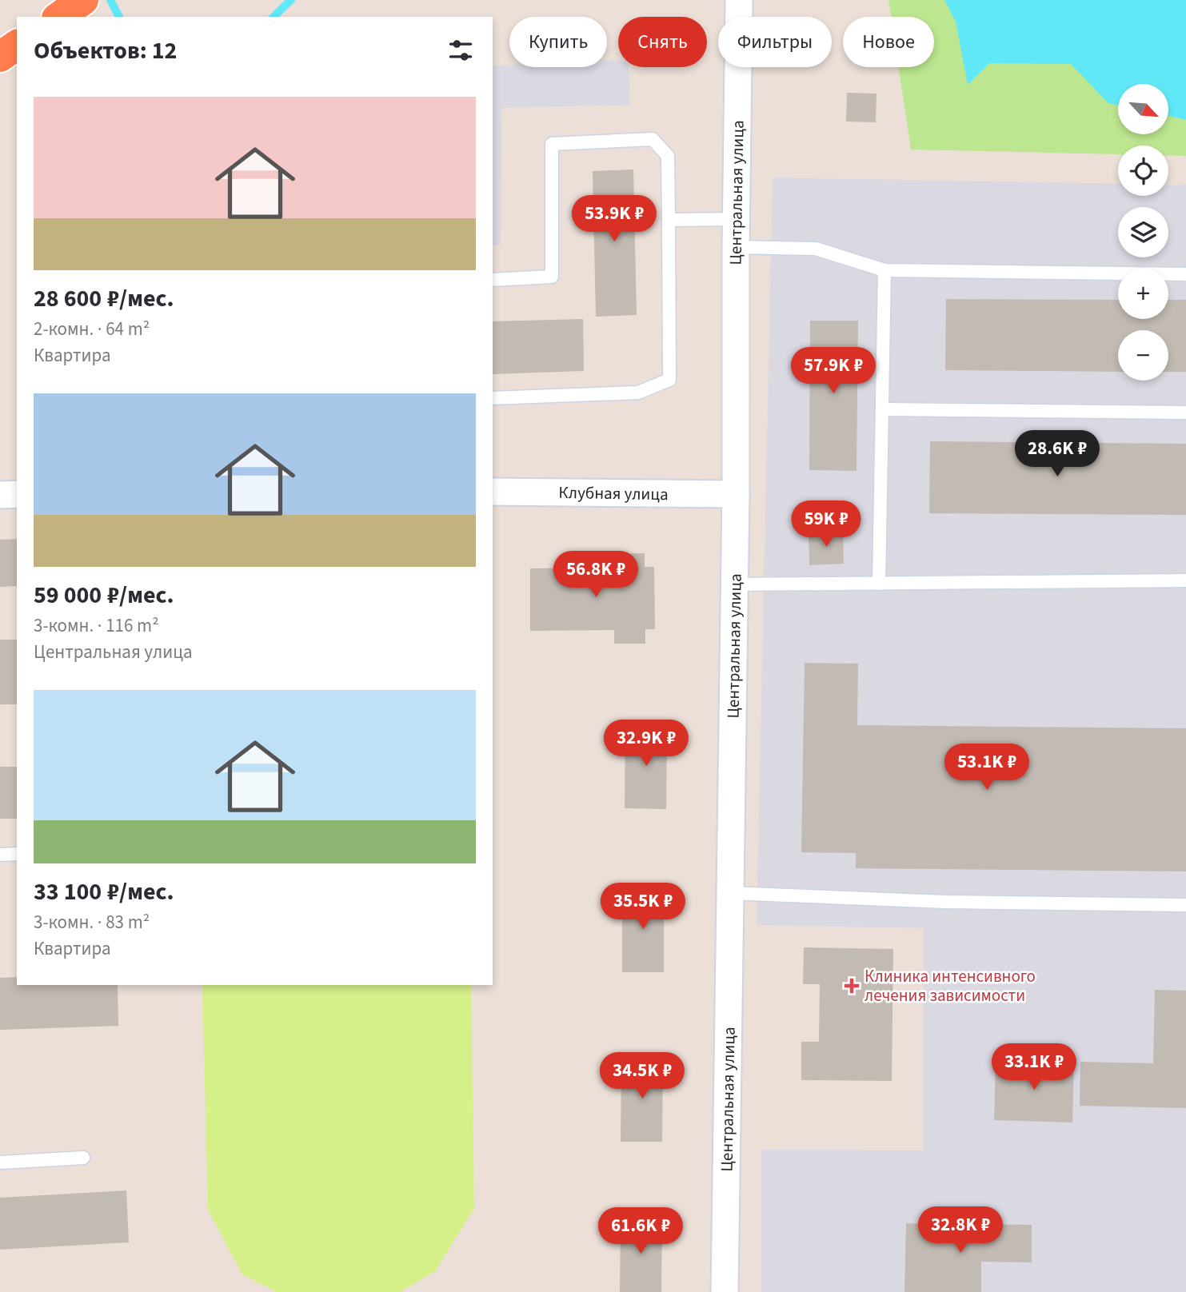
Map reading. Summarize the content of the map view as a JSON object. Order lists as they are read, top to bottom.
{
  "streets": {
    "street": ["Центральная улица", "Клубная улица"]
  },
  "crossings": [
    ["Центральная улица", "Клубная улица"]
  ],
  "places": {
    "health": ["Клиника интенсивного лечения зависимости"]
  },
  "north": "bottom right",
  "page": {
    "chip": [
      "Купить",
      "Снять",
      "Фильтры",
      "Новое"
    ],
    "heading": "Объектов: 12",
    "map_buttons": ["+", "−"],
    "list": [
      {
        "name": "28 600 ₽/мес.",
        "note": "2-комн. · 64 m² · Квартира"
      },
      {
        "name": "59 000 ₽/мес.",
        "note": "3-комн. · 116 m² · Центральная улица"
      },
      {
        "name": "33 100 ₽/мес.",
        "note": "3-комн. · 83 m² · Квартира"
      }
    ],
    "price": [
      "53.9K ₽",
      "57.9K ₽",
      "28.6K ₽",
      "59K ₽",
      "56.8K ₽",
      "32.9K ₽",
      "53.1K ₽",
      "35.5K ₽",
      "33.1K ₽",
      "34.5K ₽",
      "32.8K ₽",
      "61.6K ₽"
    ]
  }
}
